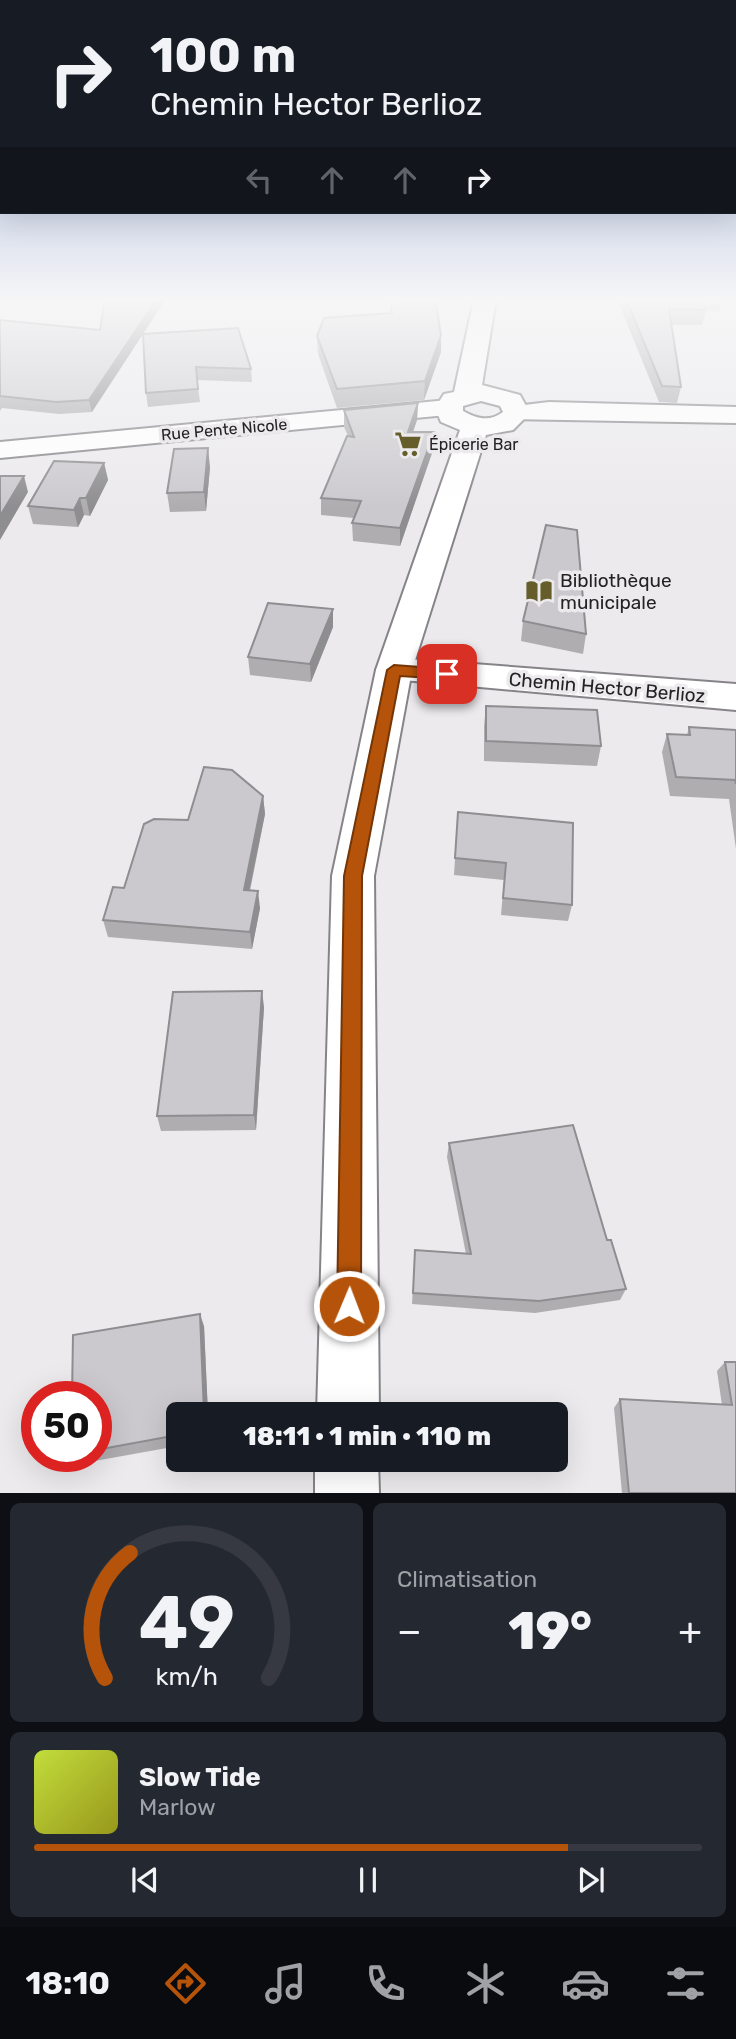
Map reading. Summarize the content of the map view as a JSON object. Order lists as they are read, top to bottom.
{
  "streets": {
    "main road": ["Rue Pente Nicole", "Chemin Hector Berlioz"]
  },
  "places": {
    "supermarket": ["Épicerie Bar"],
    "library": ["Bibliothèque municipale"]
  },
  "page": {
    "turn": ["100 m", "Chemin Hector Berlioz"],
    "limit": "50",
    "trip": "18:11 · 1 min · 110 m",
    "tile": "Climatisation",
    "heat": ["−", "19°", "+"],
    "song": ["Slow Tide", "Marlow"],
    "tabs": "18:10",
    "gauge": ["49", "km/h"]
  }
}
